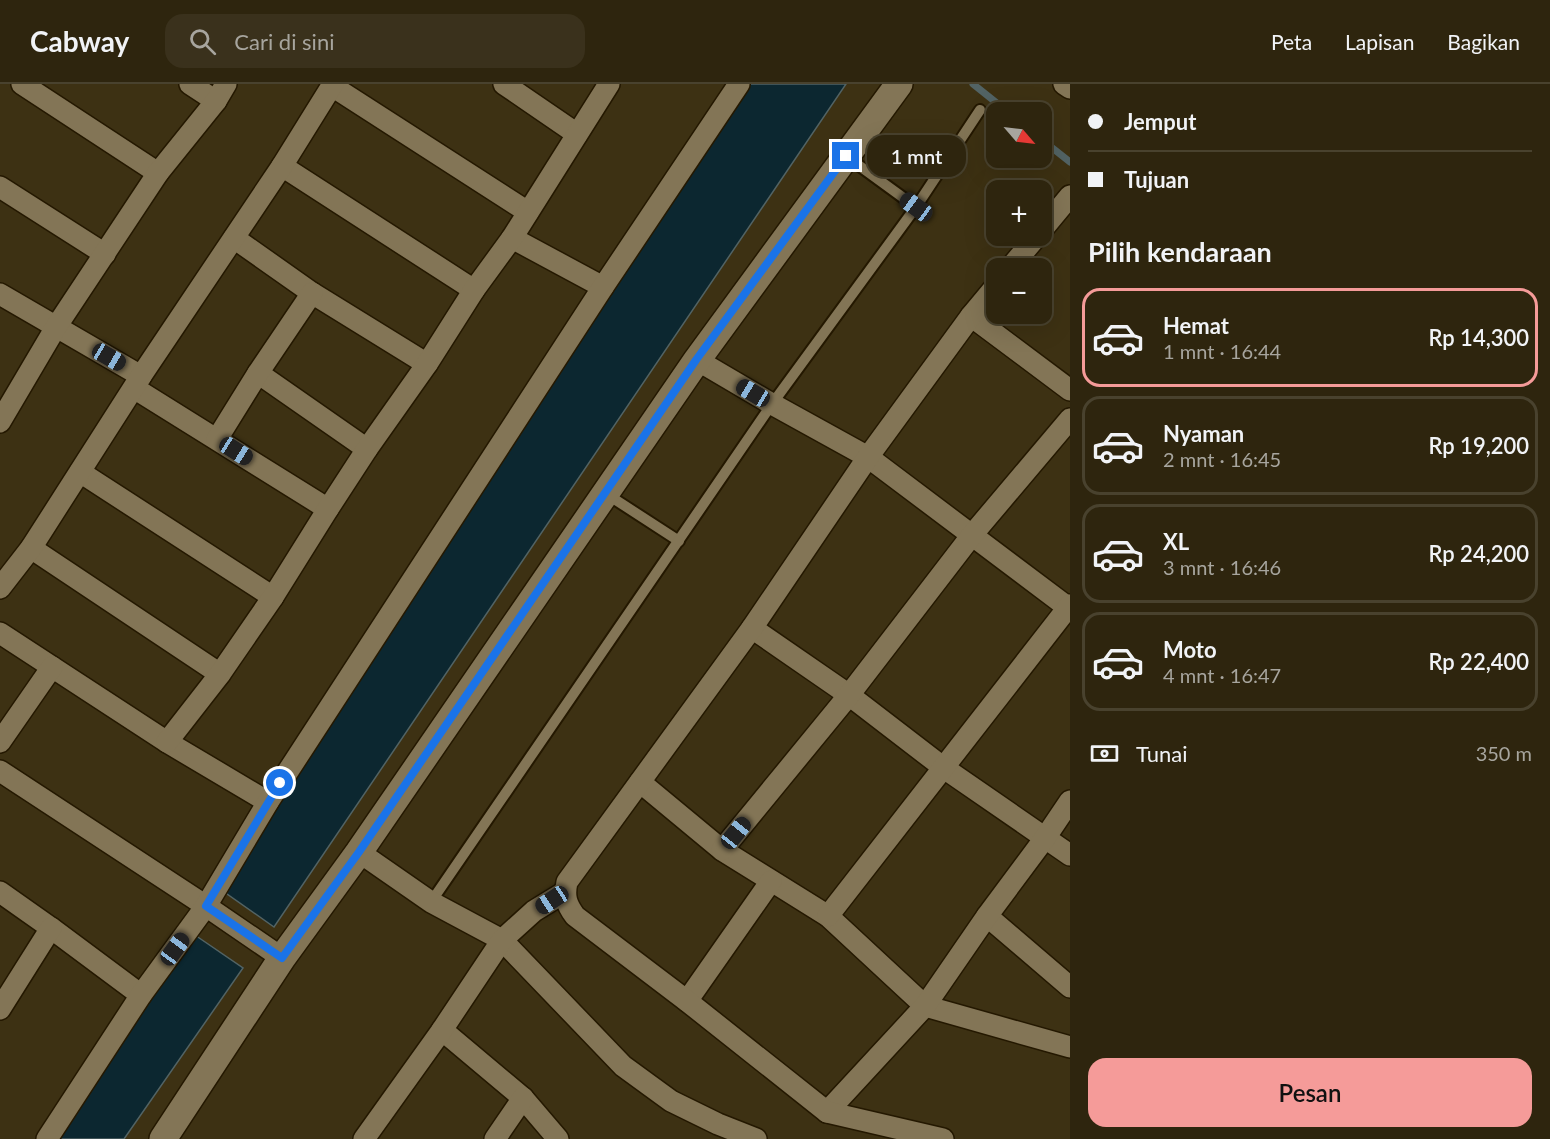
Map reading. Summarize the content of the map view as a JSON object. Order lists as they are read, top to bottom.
{
  "north": "bottom right",
  "page": {
    "header": "Cabway",
    "search": "Cari di sini",
    "nav": ["Peta", "Lapisan", "Bagikan"],
    "banner": ["Jemput", "Tujuan"],
    "map_buttons": ["+", "−"],
    "bubble": "1 mnt",
    "heading": "Pilih kendaraan",
    "list": [
      {
        "name": "Hemat",
        "note": "1 mnt · 16:44",
        "value": "Rp 14,300"
      },
      {
        "name": "Nyaman",
        "note": "2 mnt · 16:45",
        "value": "Rp 19,200"
      },
      {
        "name": "XL",
        "note": "3 mnt · 16:46",
        "value": "Rp 24,200"
      },
      {
        "name": "Moto",
        "note": "4 mnt · 16:47",
        "value": "Rp 22,400"
      }
    ],
    "pay": ["Tunai", "350 m"],
    "buttons": "Pesan"
  }
}
